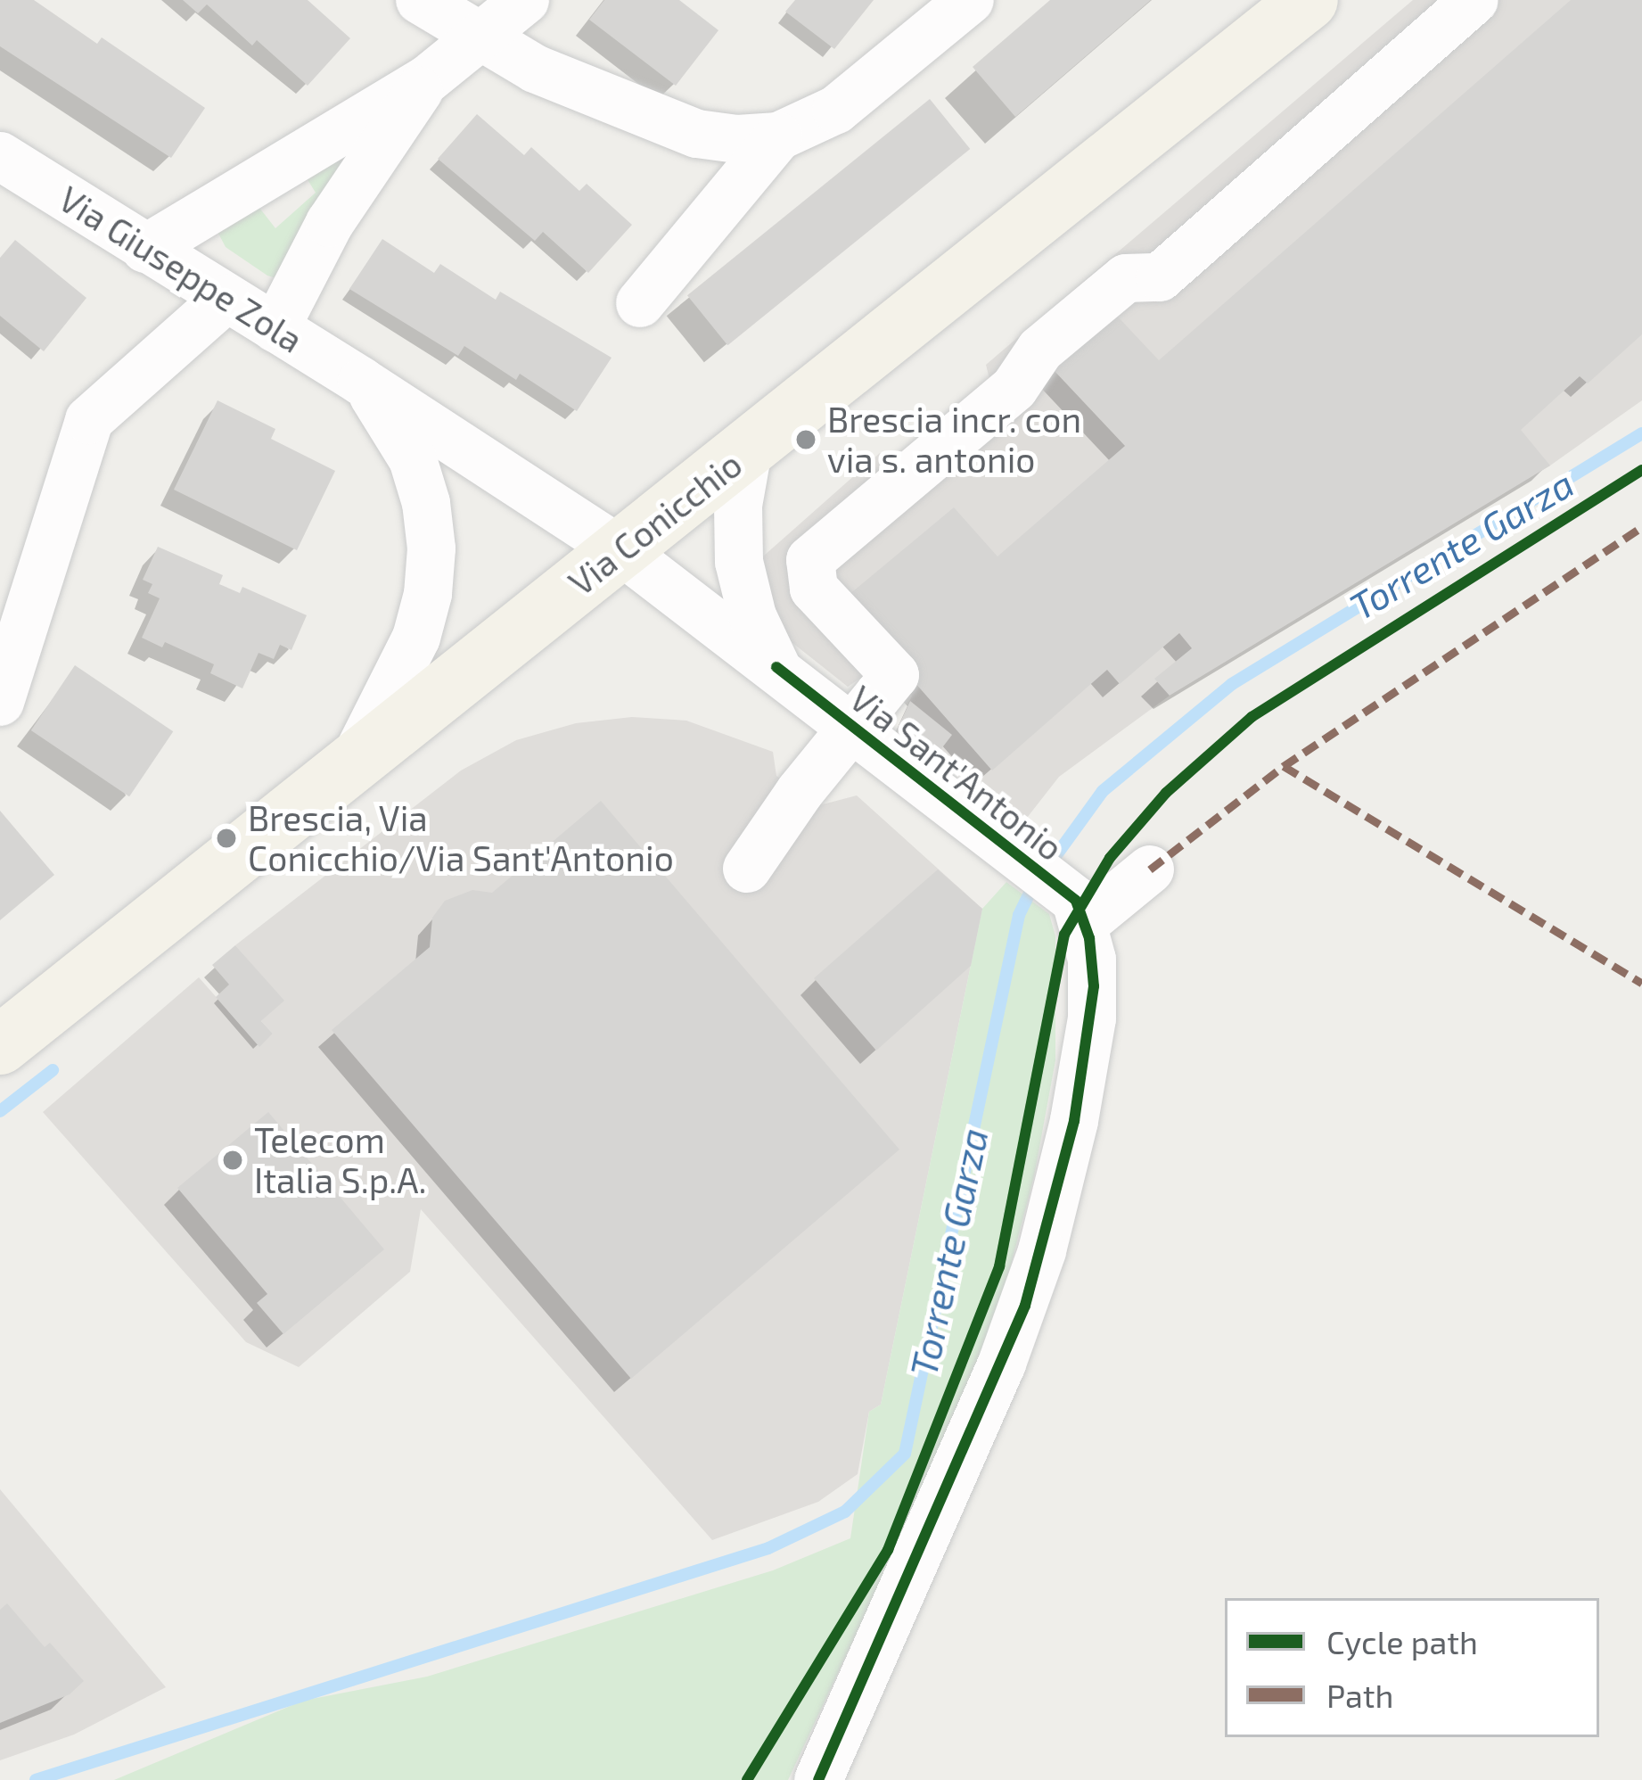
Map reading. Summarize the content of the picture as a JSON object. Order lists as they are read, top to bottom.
{
  "streets": {
    "main road": ["Via Conicchio"],
    "street": ["Via Giuseppe Zola", "Via Sant'Antonio"]
  },
  "crossings": [
    ["Via Giuseppe Zola", "Via Conicchio"],
    ["Via Giuseppe Zola", "Via Sant'Antonio"],
    ["Via Conicchio", "Via Sant'Antonio"]
  ],
  "water": ["Torrente Garza"],
  "places": ["Brescia incr. con via s. antonio", "Brescia, Via Conicchio/Via Sant'Antonio", "Telecom Italia S.p.A."],
  "legend": ["Cycle path", "Path"]
}
